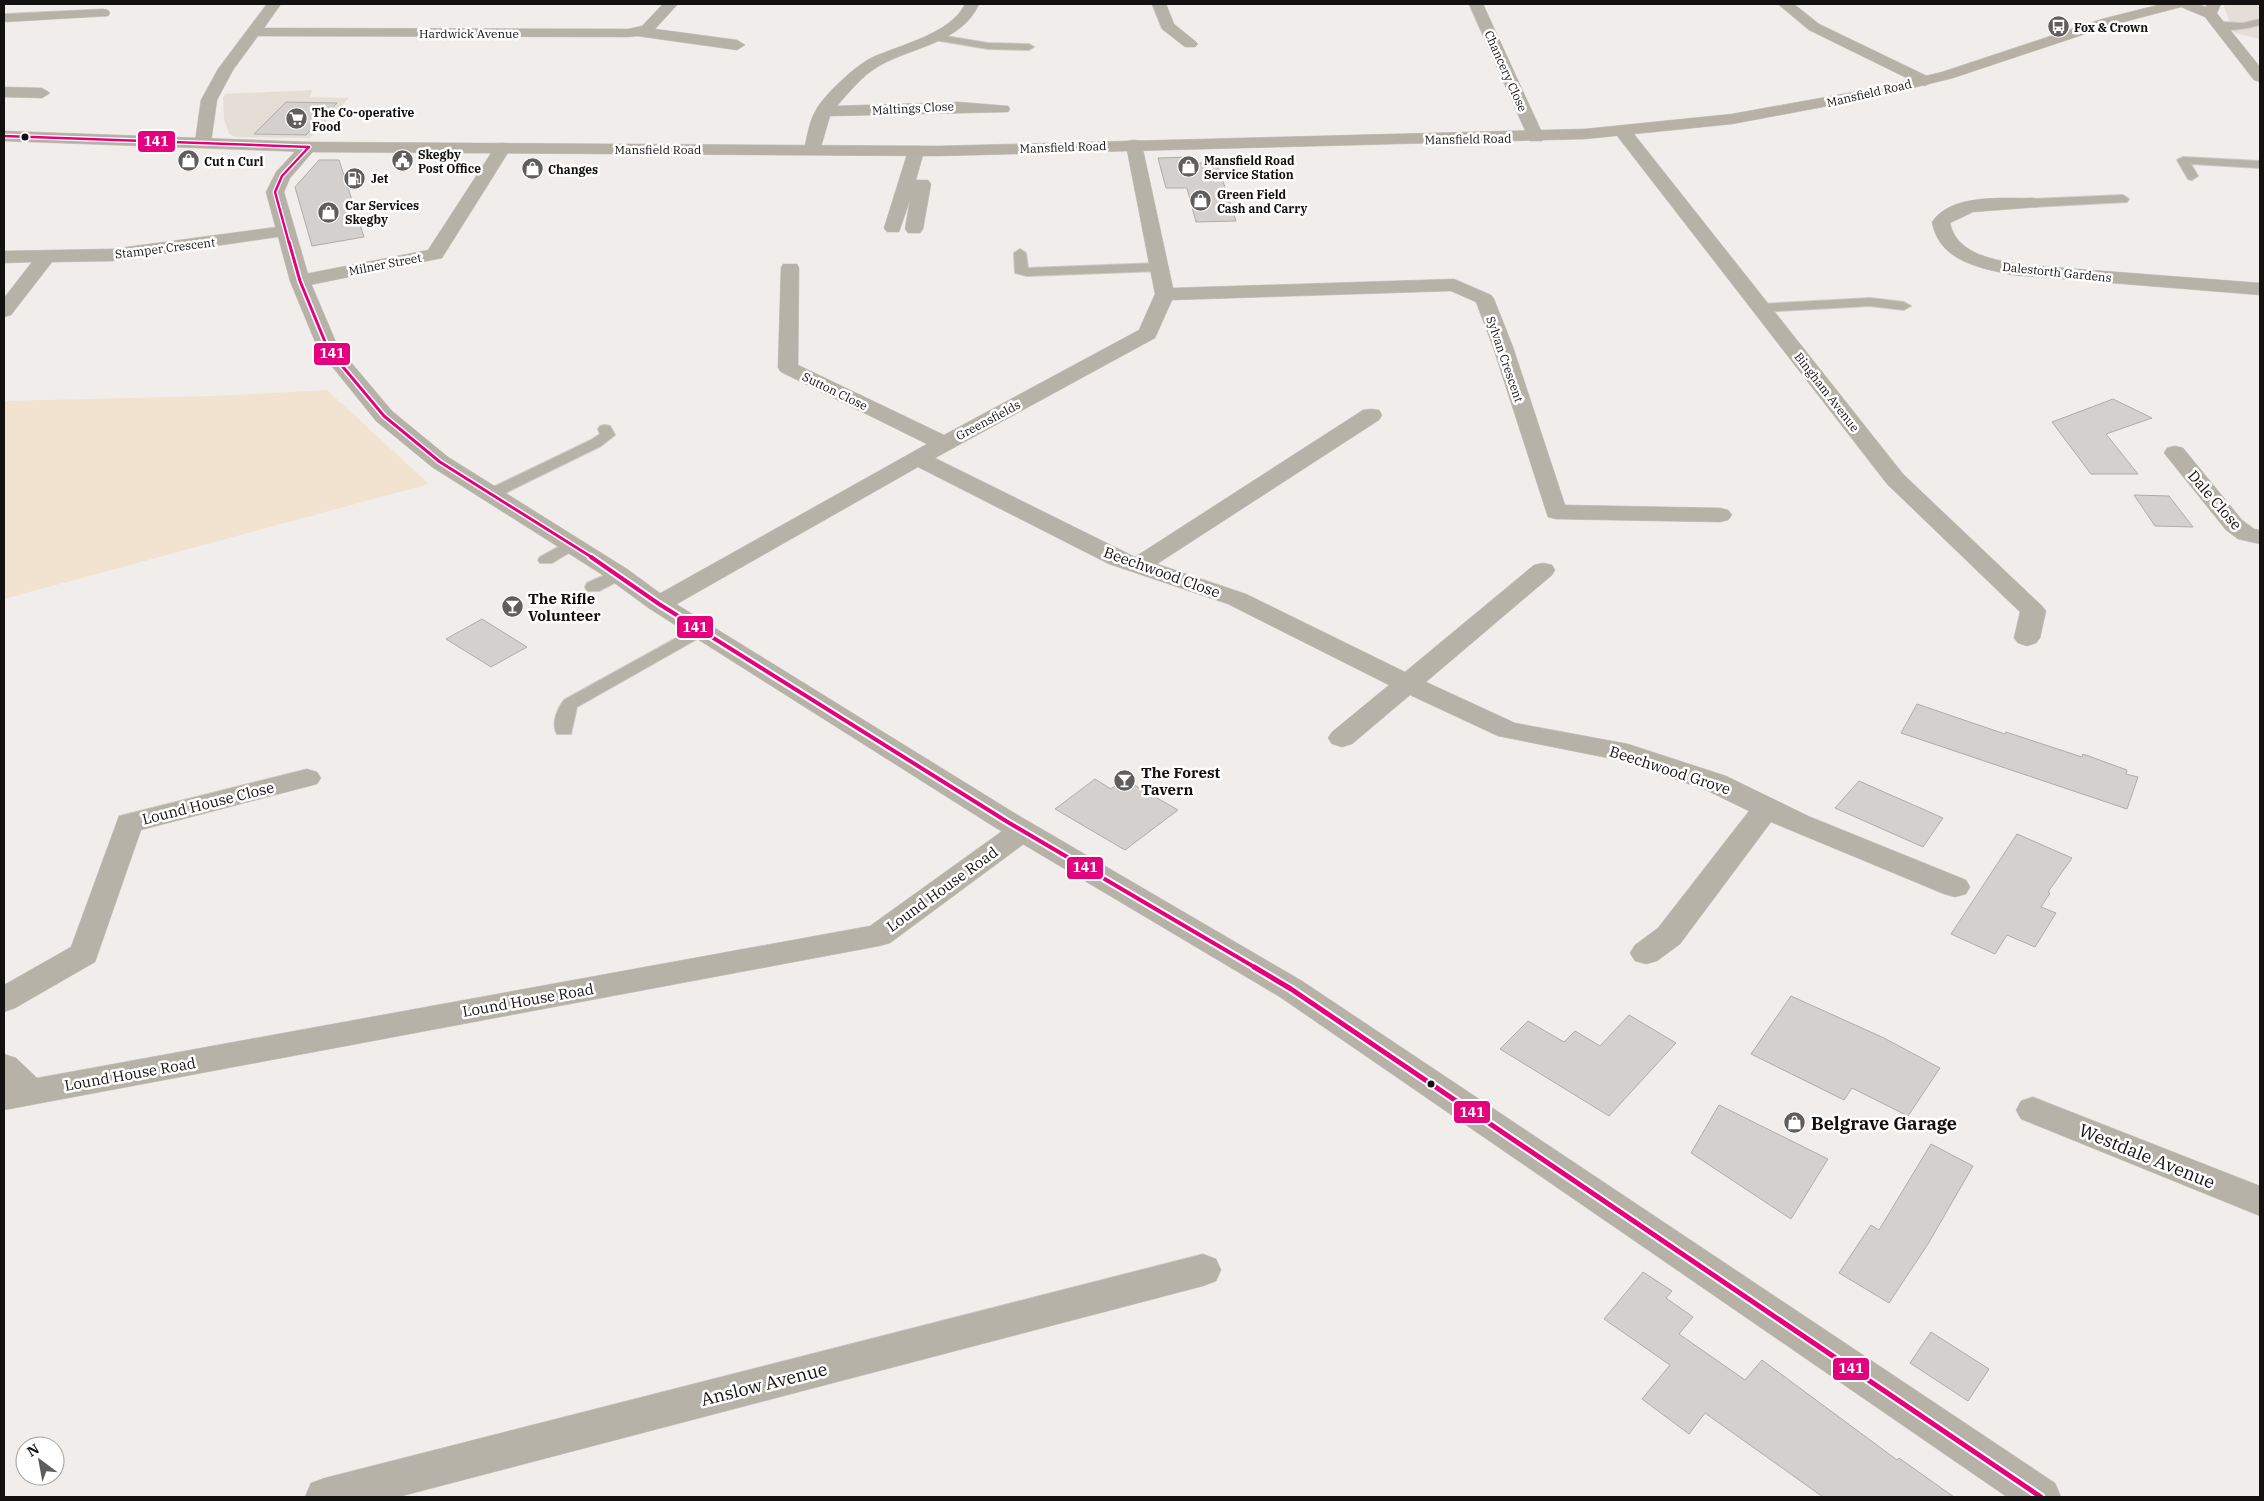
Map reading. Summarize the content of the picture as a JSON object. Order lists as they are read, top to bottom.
{
  "streets": {
    "main road": ["Mansfield Road"],
    "street": [
      "Hardwick Avenue",
      "Chancery Close",
      "Maltings Close",
      "Stamper Crescent",
      "Milner Street",
      "Dalestorth Gardens",
      "Sylvan Crescent",
      "Sutton Close",
      "Bingham Avenue",
      "Greensfields",
      "Dale Close",
      "Beechwood Close",
      "Beechwood Grove",
      "Lound House Close",
      "Lound House Road",
      "Westdale Avenue",
      "Anslow Avenue"
    ]
  },
  "crossings": [
    ["Chancery Close", "Mansfield Road"],
    ["Mansfield Road", "Milner Street"],
    ["Mansfield Road", "Bingham Avenue"],
    ["Sylvan Crescent", "Greensfields"],
    ["Sutton Close", "Greensfields"],
    ["Greensfields", "Beechwood Close"],
    ["Beechwood Close", "Beechwood Grove"]
  ],
  "places": {
    "bus stop": ["Fox & Crown"],
    "supermarket": ["The Co-operative Food"],
    "shop": [
      "Cut n Curl",
      "Mansfield Road Service Station",
      "Changes",
      "Green Field Cash and Carry",
      "Car Services Skegby",
      "Belgrave Garage"
    ],
    "public building": ["Skegby Post Office"],
    "fuel station": ["Jet"],
    "bar": ["The Rifle Volunteer", "The Forest Tavern"]
  },
  "lines": ["transit line 141"],
  "north": "top left"
}
